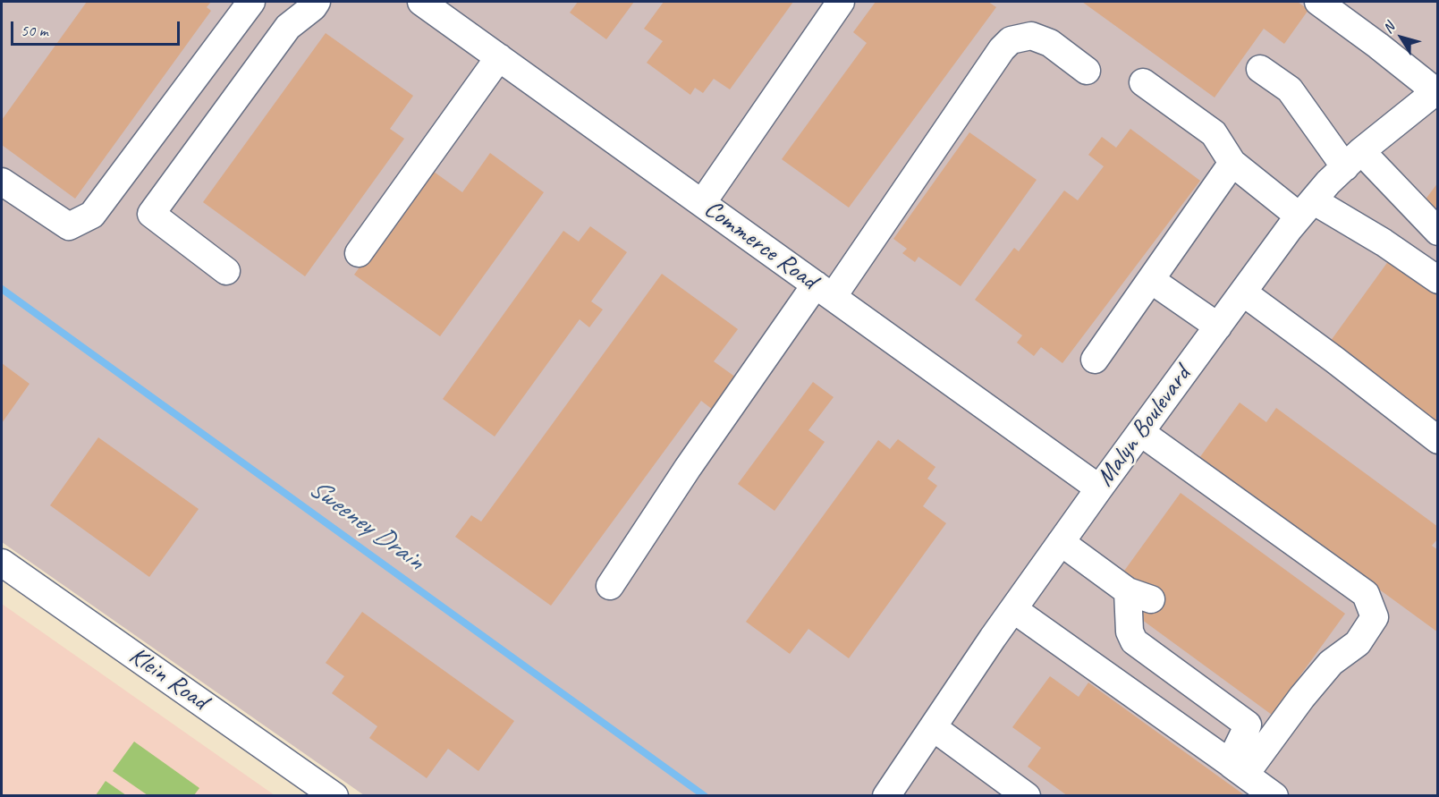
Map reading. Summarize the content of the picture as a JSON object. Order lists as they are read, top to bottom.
{
  "streets": {
    "street": ["Commerce Road", "Malyn Boulevard", "Klein Road"]
  },
  "crossings": [
    ["Commerce Road", "Malyn Boulevard"]
  ],
  "water": ["Sweeney Drain"],
  "scale_bar": "50 m",
  "north": "top left"
}
